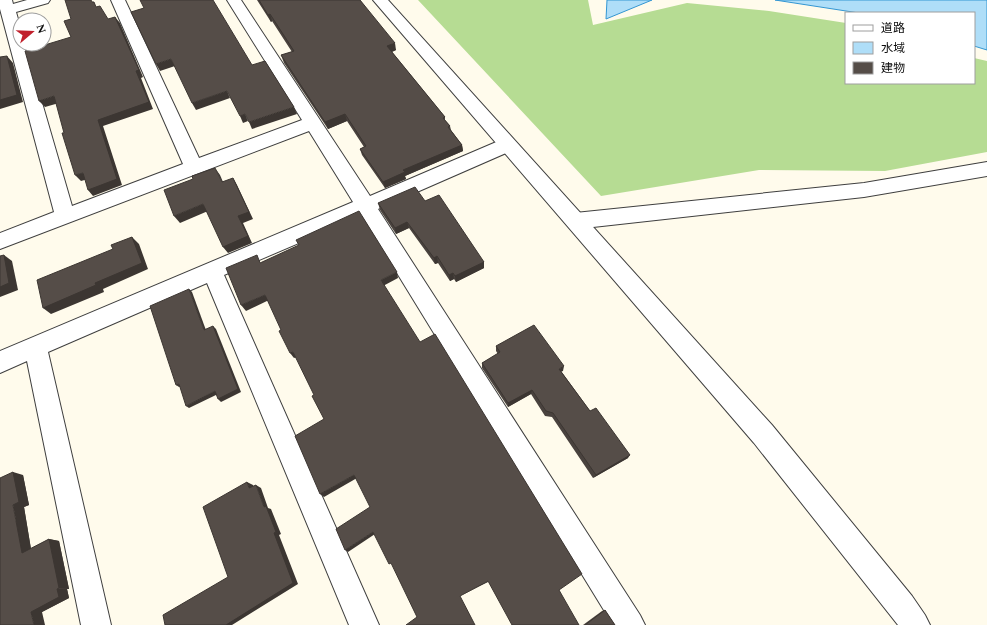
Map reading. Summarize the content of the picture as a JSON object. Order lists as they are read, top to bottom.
{
  "legend": ["道路", "水域", "建物"],
  "north": "right"
}
